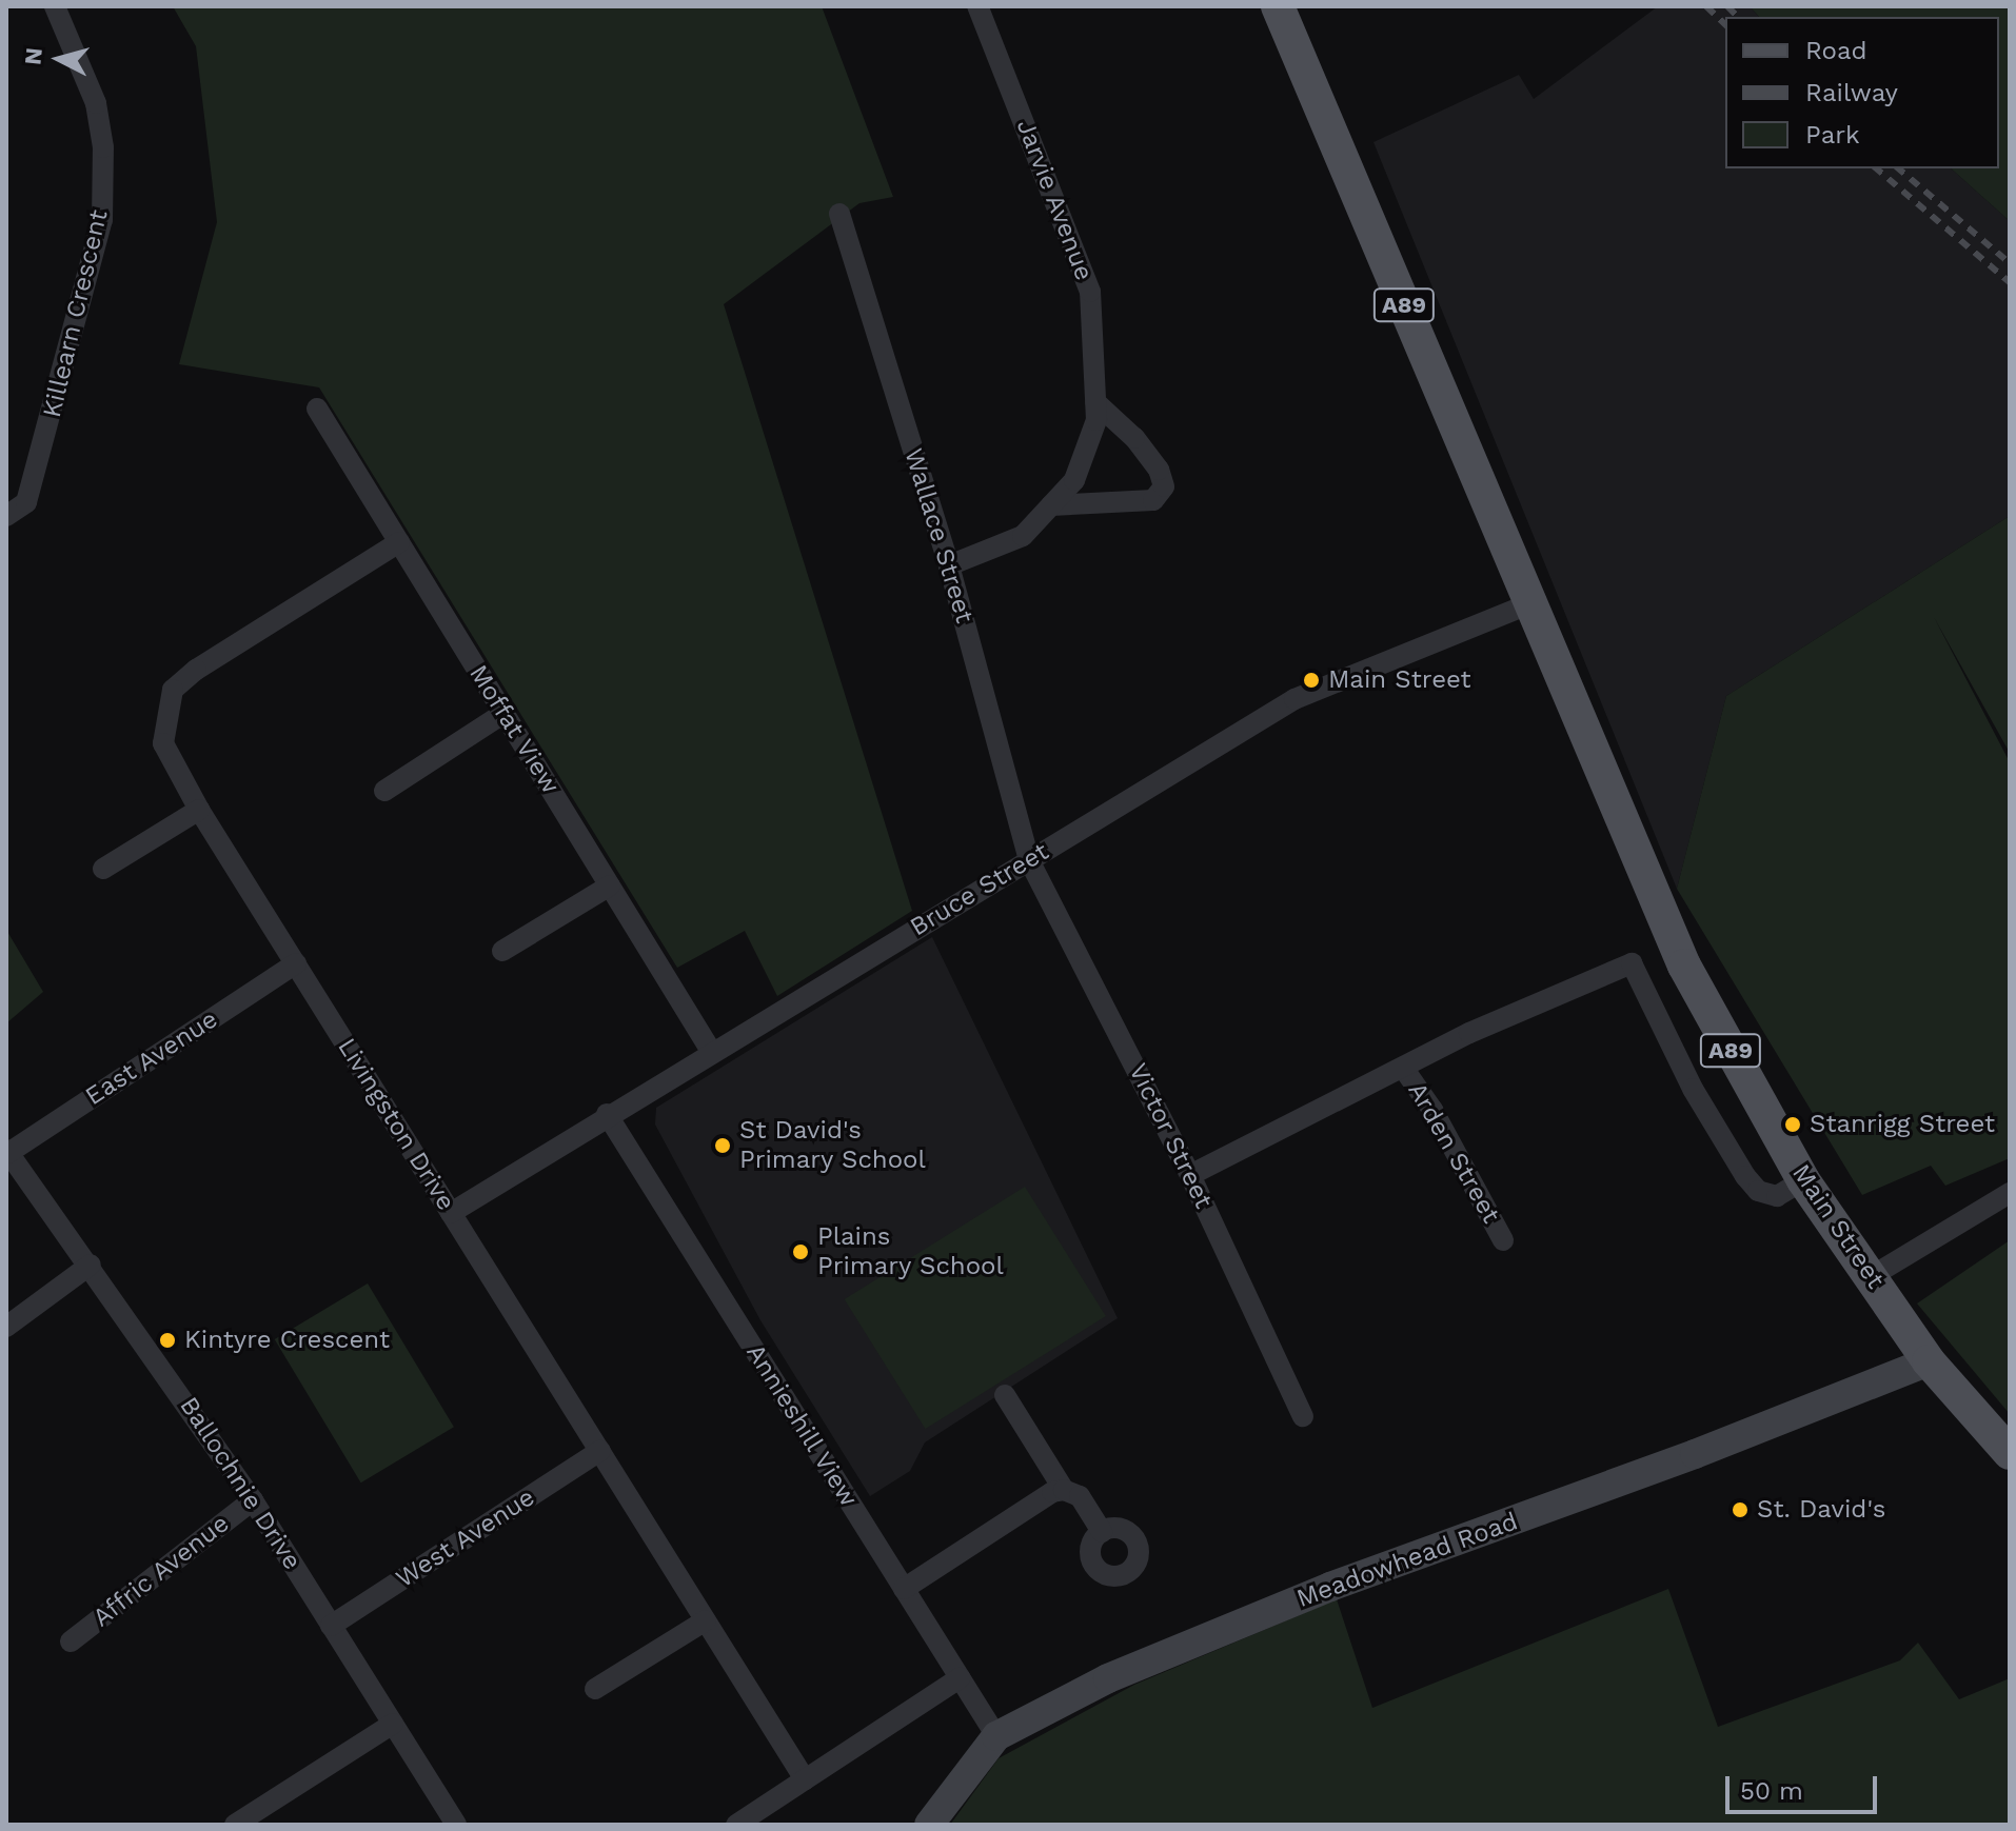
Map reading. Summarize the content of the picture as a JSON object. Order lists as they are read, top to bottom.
{
  "streets": {
    "main road": ["A89", "Main Street"],
    "street": [
      "Jarvie Avenue",
      "Killearn Crescent",
      "Wallace Street",
      "Moffat View",
      "Bruce Street",
      "East Avenue",
      "Livingston Drive",
      "Victor Street",
      "Arden Street",
      "Annieshill View",
      "Ballochnie Drive",
      "West Avenue",
      "Meadowhead Road",
      "Affric Avenue"
    ]
  },
  "crossings": [
    ["Jarvie Avenue", "Wallace Street"],
    ["Wallace Street", "Bruce Street"],
    ["Wallace Street", "Victor Street"],
    ["Moffat View", "Bruce Street"],
    ["Moffat View", "Livingston Drive"],
    ["Bruce Street", "Livingston Drive"],
    ["Bruce Street", "Victor Street"],
    ["Bruce Street", "Main Street"],
    ["Bruce Street", "Annieshill View"],
    ["East Avenue", "Livingston Drive"],
    ["East Avenue", "Ballochnie Drive"],
    ["Livingston Drive", "West Avenue"],
    ["Main Street", "Meadowhead Road"],
    ["Annieshill View", "Meadowhead Road"],
    ["Ballochnie Drive", "West Avenue"],
    ["Ballochnie Drive", "Affric Avenue"]
  ],
  "places": [
    "Main Street",
    "Stanrigg Street",
    "St David's Primary School",
    "Plains Primary School",
    "Kintyre Crescent",
    "St. David's"
  ],
  "legend": ["Road", "Railway", "Park"],
  "scale_bar": "50 m",
  "north": "left"
}
